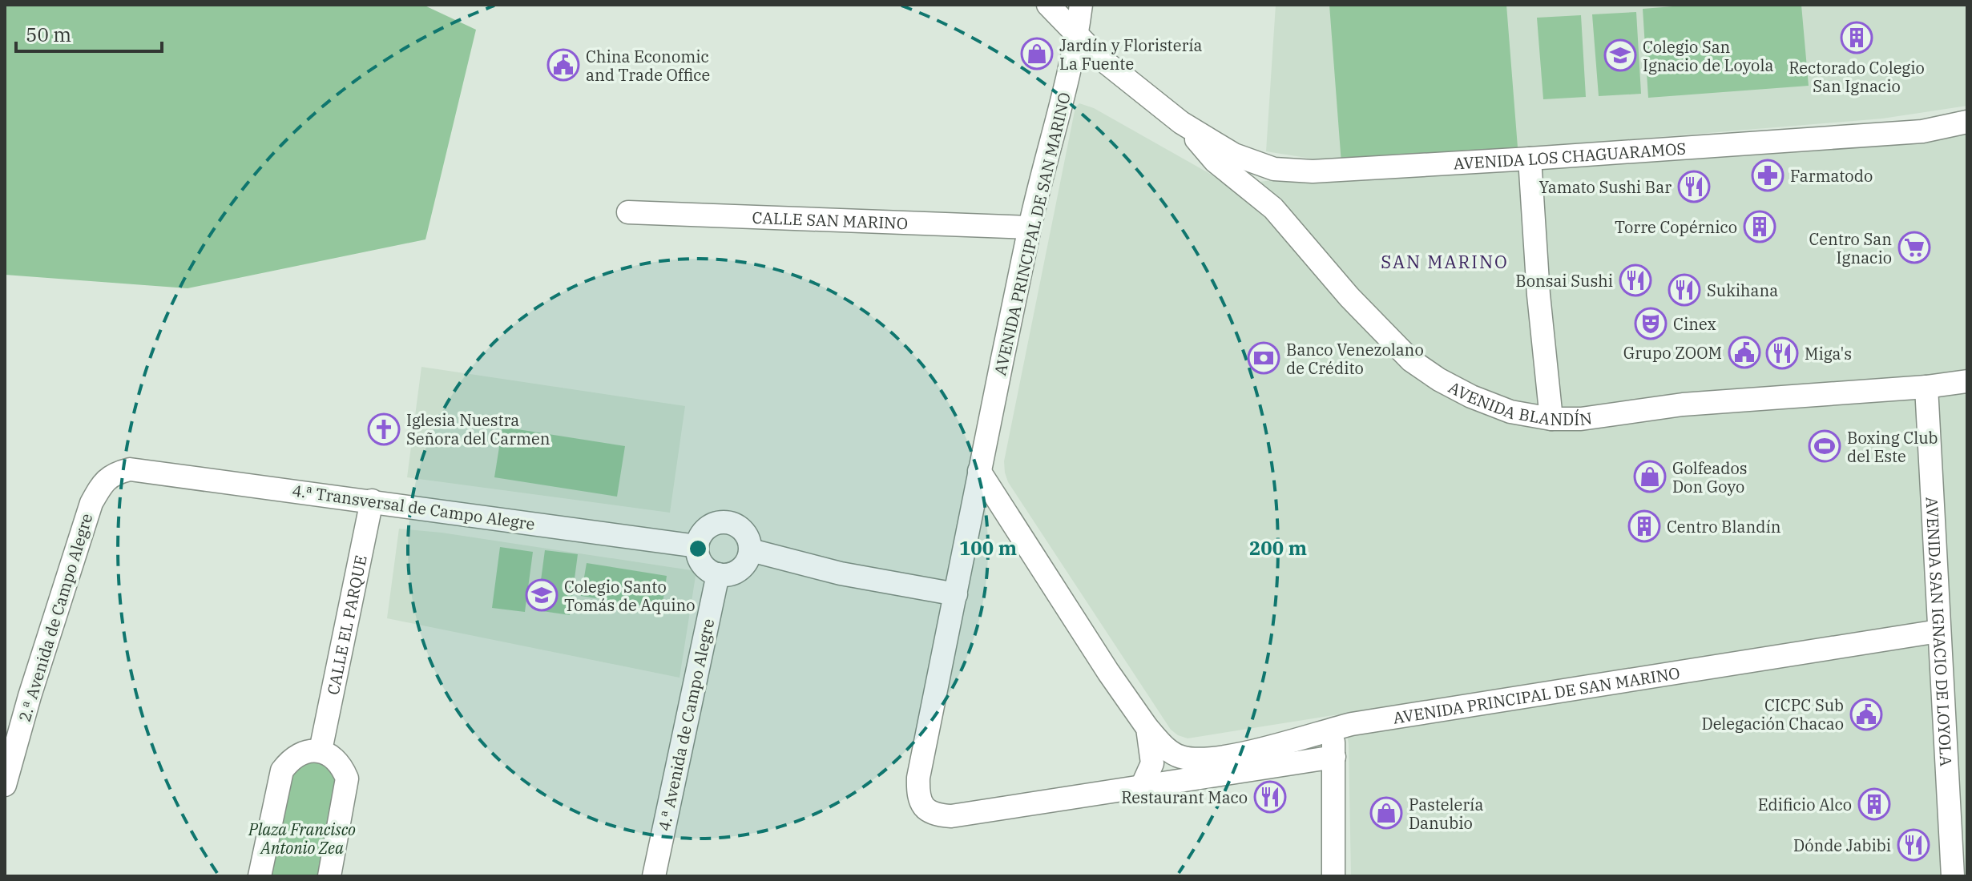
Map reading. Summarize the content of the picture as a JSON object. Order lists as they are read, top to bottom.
{
  "streets": {
    "street": [
      "AVENIDA LOS CHAGUARAMOS",
      "CALLE SAN MARINO",
      "AVENIDA PRINCIPAL DE SAN MARINO",
      "AVENIDA BLANDÍN",
      "4.ª Transversal de Campo Alegre",
      "2.ª Avenida de Campo Alegre",
      "CALLE EL PARQUE",
      "AVENIDA SAN IGNACIO DE LOYOLA",
      "4.ª Avenida de Campo Alegre"
    ]
  },
  "crossings": [
    ["AVENIDA LOS CHAGUARAMOS", "AVENIDA BLANDÍN"],
    ["CALLE SAN MARINO", "AVENIDA PRINCIPAL DE SAN MARINO"],
    ["AVENIDA PRINCIPAL DE SAN MARINO", "AVENIDA SAN IGNACIO DE LOYOLA"],
    ["AVENIDA BLANDÍN", "AVENIDA SAN IGNACIO DE LOYOLA"],
    ["4.ª Transversal de Campo Alegre", "2.ª Avenida de Campo Alegre"],
    ["4.ª Transversal de Campo Alegre", "CALLE EL PARQUE"],
    ["4.ª Transversal de Campo Alegre", "4.ª Avenida de Campo Alegre"]
  ],
  "districts": ["SAN MARINO"],
  "parks": ["Plaza Francisco Antonio Zea"],
  "places": {
    "building": [
      "Rectorado Colegio San Ignacio",
      "Torre Copérnico",
      "Centro Blandín",
      "Edificio Alco"
    ],
    "shop": ["Jardín y Floristería La Fuente", "Golfeados Don Goyo", "Pastelería Danubio"],
    "school or university": ["Colegio San Ignacio de Loyola", "Colegio Santo Tomás de Aquino"],
    "public building": ["China Economic and Trade Office", "Grupo ZOOM", "CICPC Sub Delegación Chacao"],
    "pharmacy": ["Farmatodo"],
    "restaurant": [
      "Yamato Sushi Bar",
      "Bonsai Sushi",
      "Sukihana",
      "Miga's",
      "Restaurant Maco",
      "Dónde Jabibi"
    ],
    "supermarket": ["Centro San Ignacio"],
    "theatre": ["Cinex"],
    "bank": ["Banco Venezolano de Crédito"],
    "church": ["Iglesia Nuestra Señora del Carmen"],
    "sports": ["Boxing Club del Este"]
  },
  "scale_bar": "50 m",
  "rings": ["100 m", "200 m"]
}
